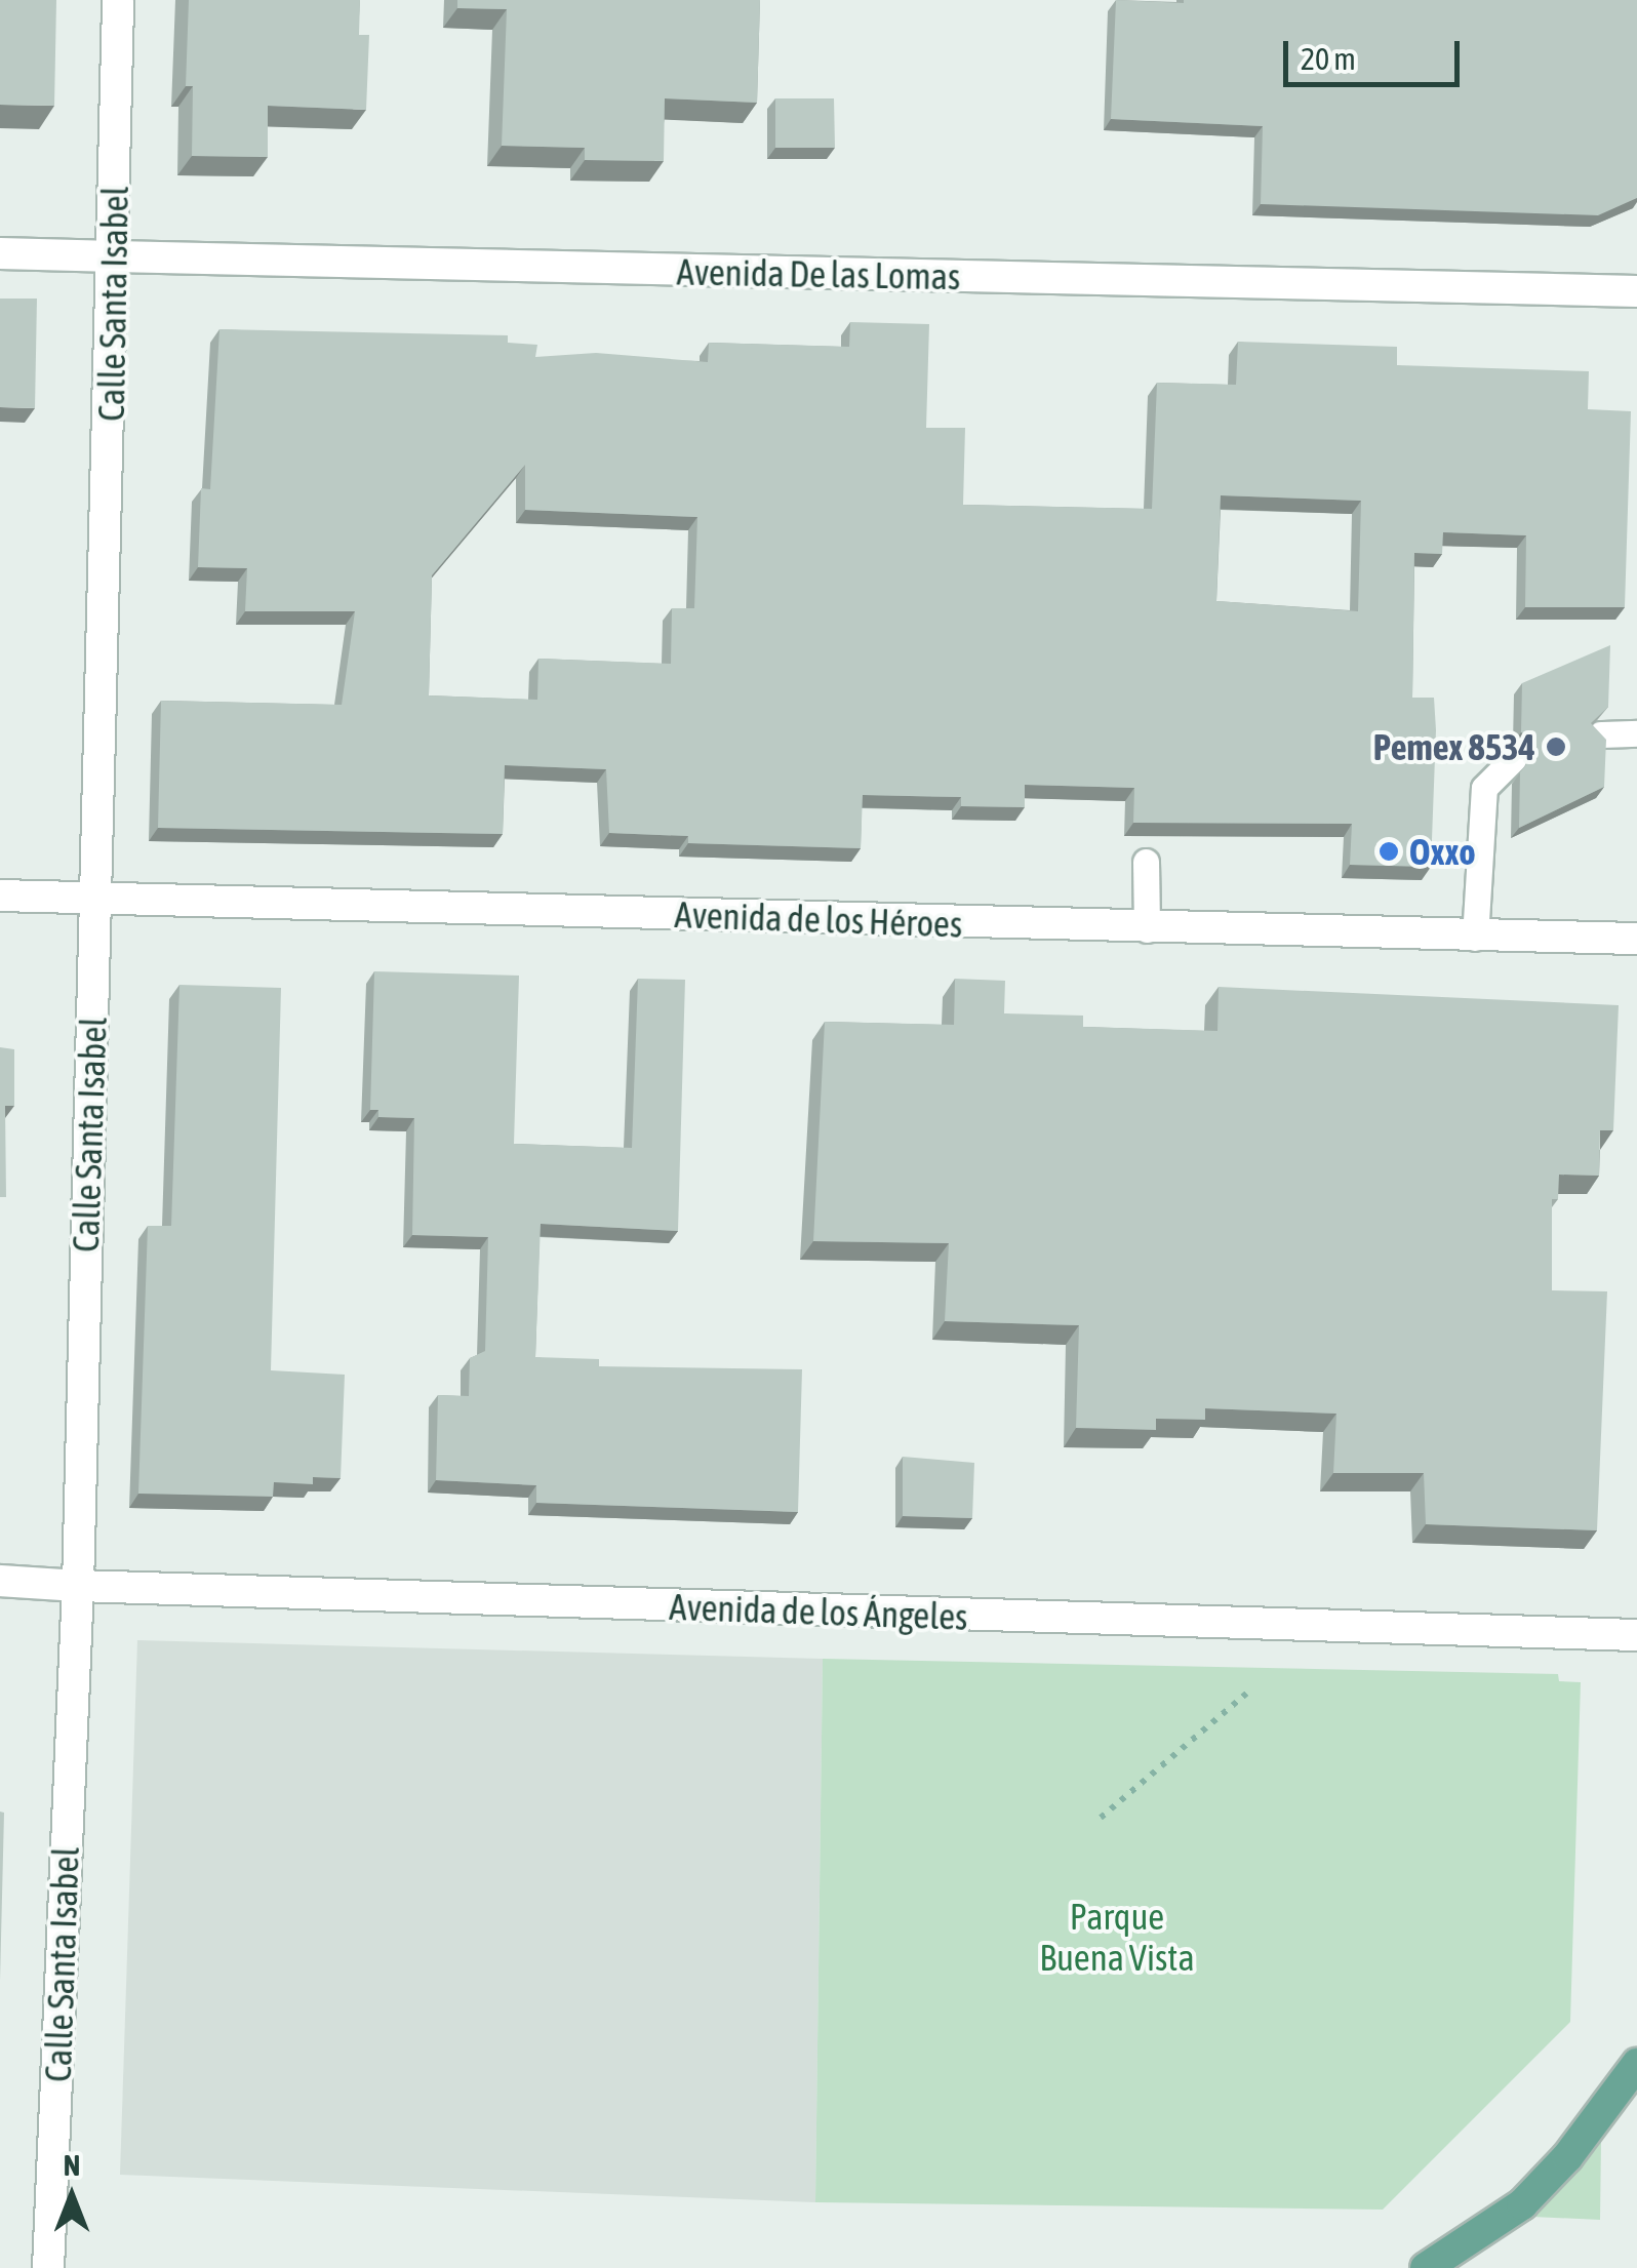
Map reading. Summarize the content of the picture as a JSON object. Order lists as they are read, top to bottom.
{
  "streets": {
    "street": [
      "Avenida De las Lomas",
      "Calle Santa Isabel",
      "Avenida de los Héroes",
      "Avenida de los Ángeles"
    ]
  },
  "crossings": [
    ["Avenida De las Lomas", "Calle Santa Isabel"],
    ["Calle Santa Isabel", "Avenida de los Héroes"],
    ["Calle Santa Isabel", "Avenida de los Ángeles"]
  ],
  "parks": ["Parque Buena Vista"],
  "places": ["Pemex 8534", "Oxxo"],
  "scale_bar": "20 m",
  "north": "top"
}
